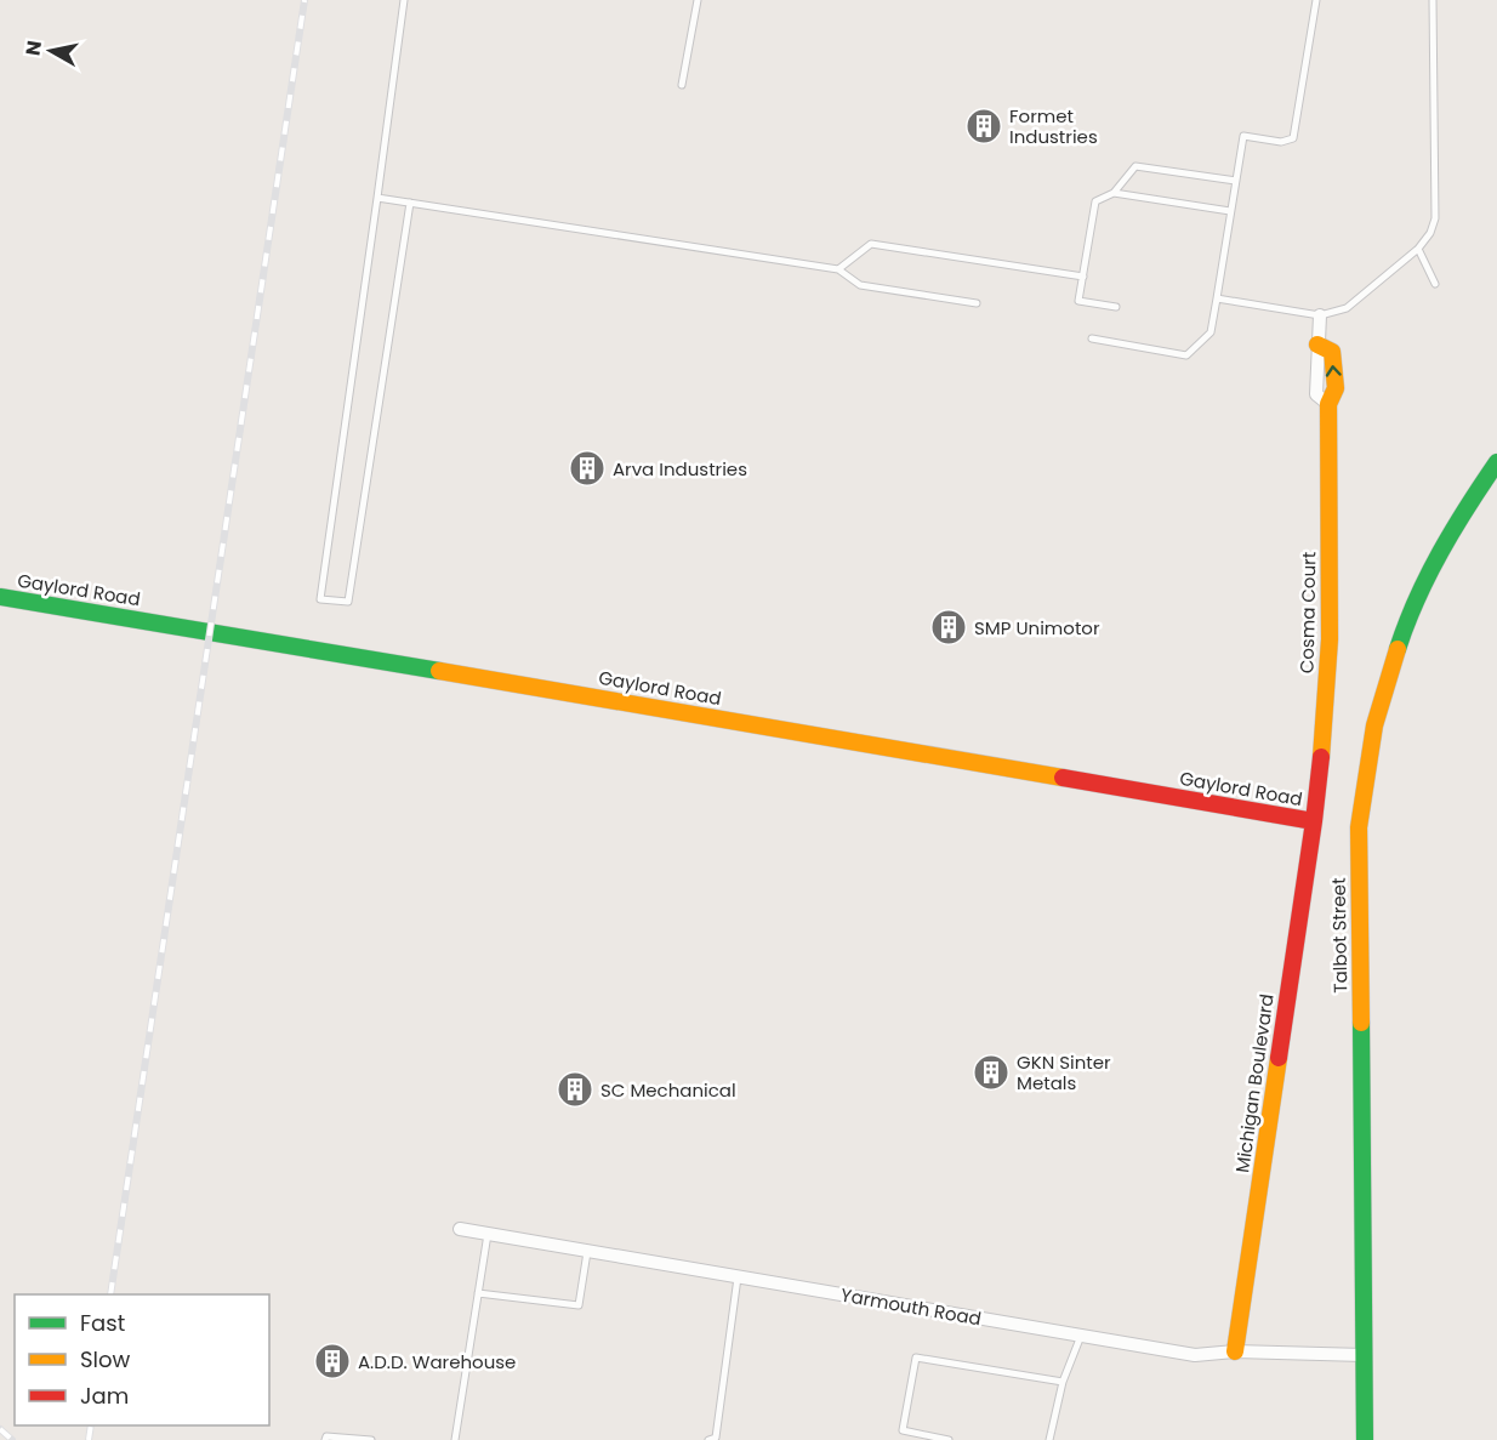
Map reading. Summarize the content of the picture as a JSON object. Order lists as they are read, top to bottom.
{
  "streets": {
    "street": [
      "Gaylord Road",
      "Cosma Court",
      "Talbot Street",
      "Michigan Boulevard",
      "Yarmouth Road"
    ]
  },
  "crossings": [
    ["Gaylord Road", "Cosma Court"],
    ["Gaylord Road", "Michigan Boulevard"],
    ["Cosma Court", "Michigan Boulevard"],
    ["Talbot Street", "Yarmouth Road"],
    ["Michigan Boulevard", "Yarmouth Road"]
  ],
  "places": {
    "building": [
      "Formet Industries",
      "Arva Industries",
      "SMP Unimotor",
      "GKN Sinter Metals",
      "SC Mechanical",
      "A.D.D. Warehouse"
    ]
  },
  "legend": ["Fast", "Slow", "Jam"],
  "north": "left"
}
